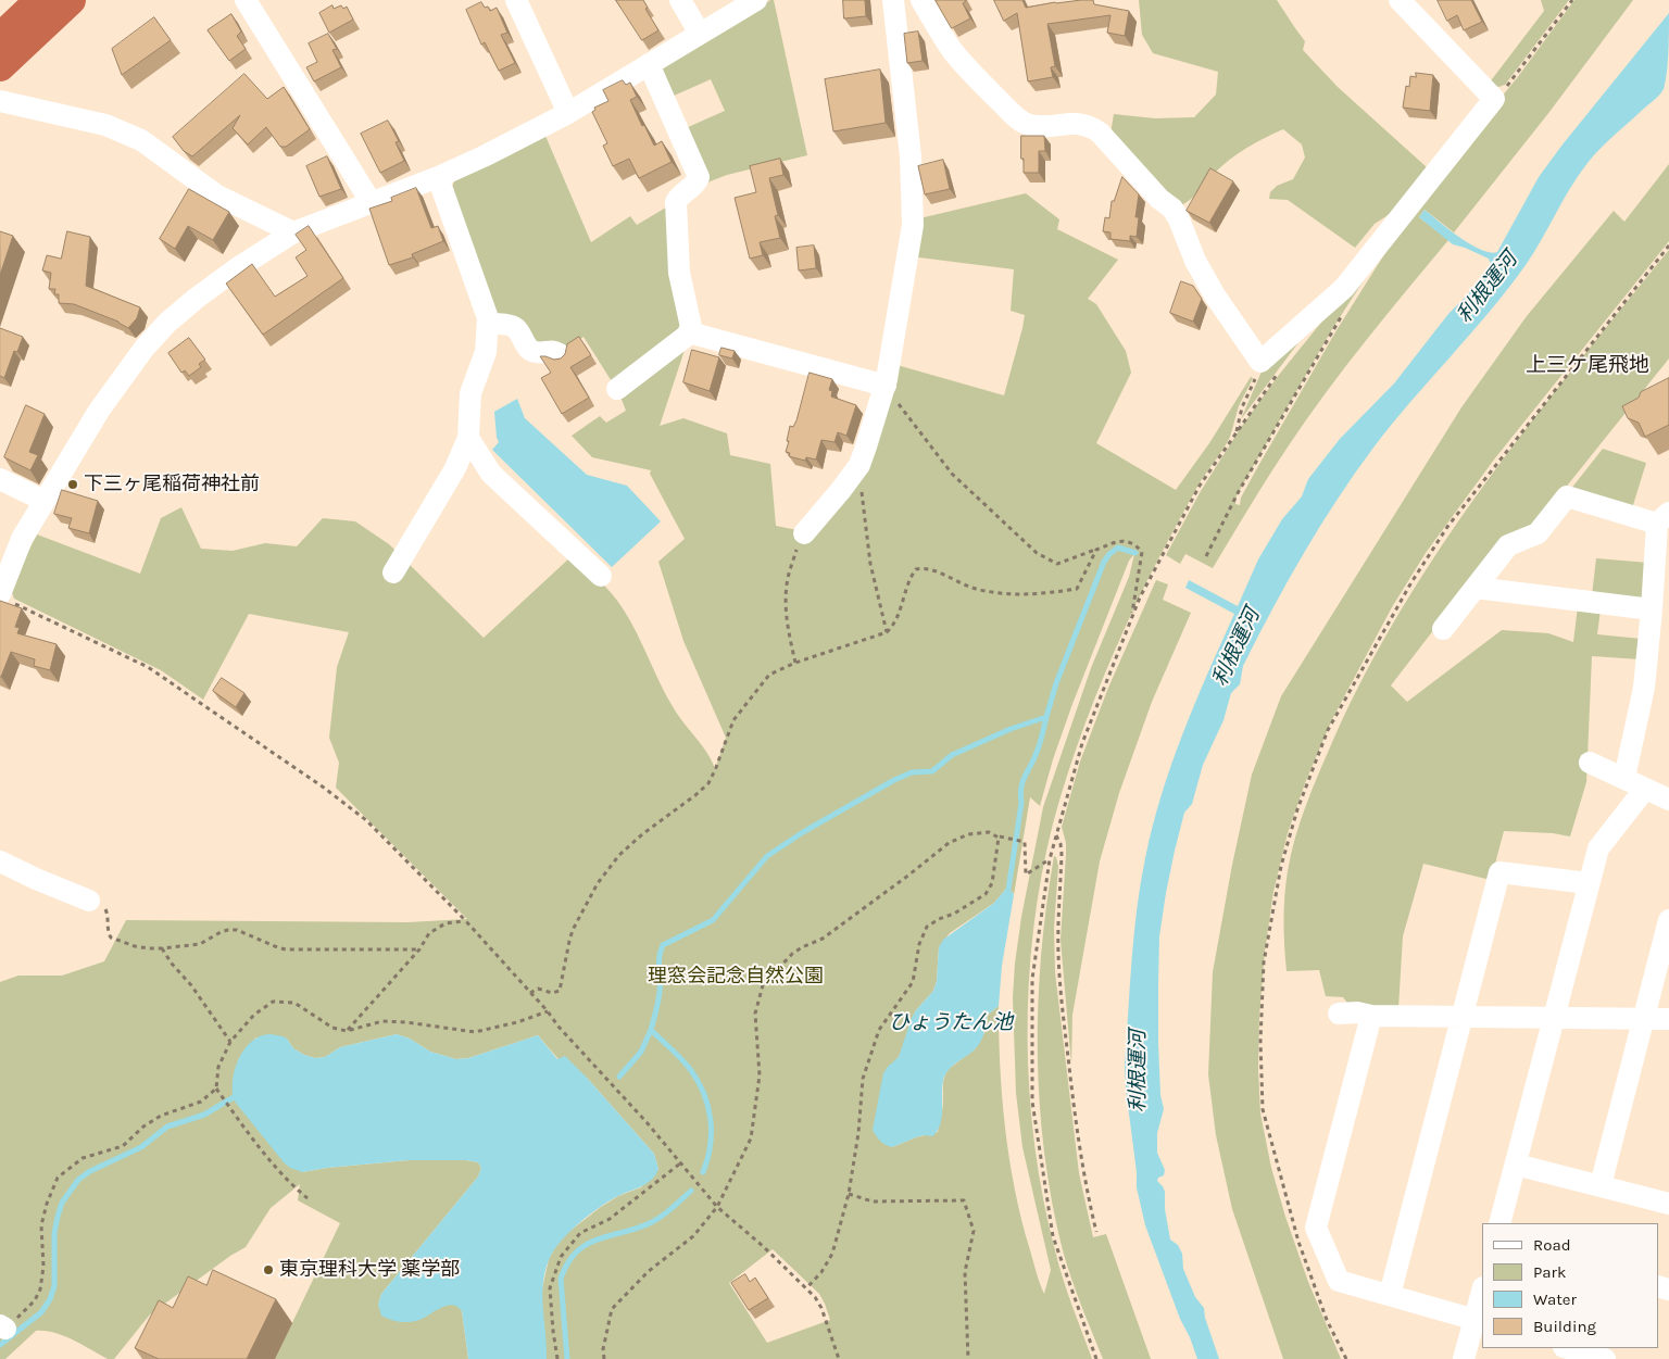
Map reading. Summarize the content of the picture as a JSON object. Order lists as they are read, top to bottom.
{
  "districts": ["上三ケ尾飛地"],
  "water": ["利根運河", "ひょうたん池"],
  "parks": ["理窓会記念自然公園"],
  "places": ["下三ヶ尾稲荷神社前", "東京理科大学 薬学部"],
  "legend": [
    "Road",
    "Park",
    "Water",
    "Building"
  ]
}
